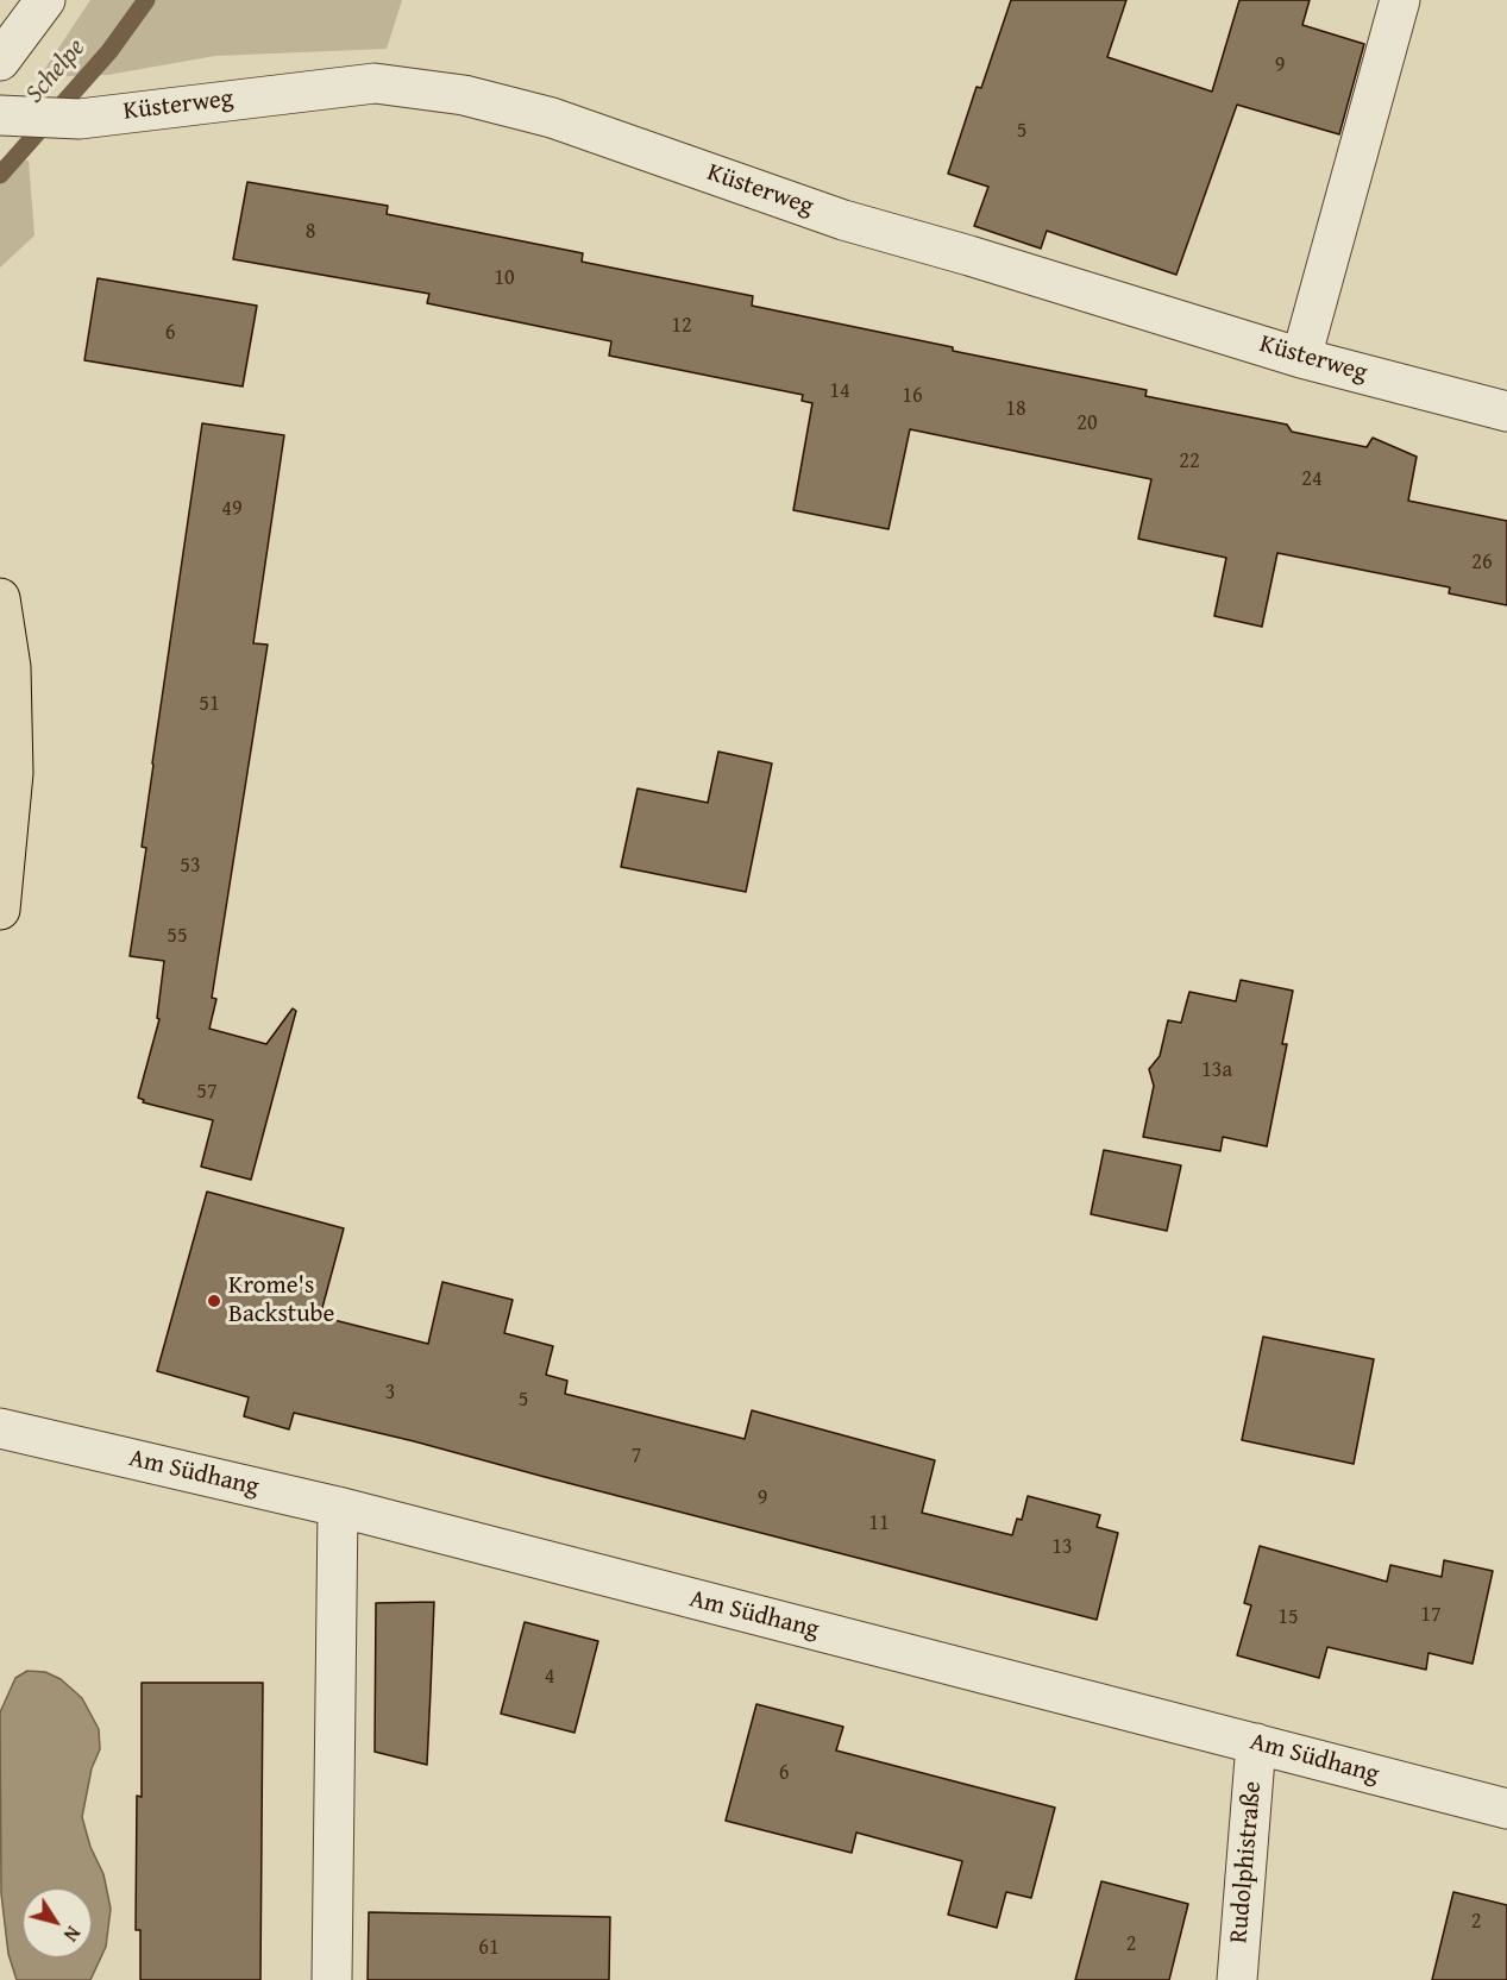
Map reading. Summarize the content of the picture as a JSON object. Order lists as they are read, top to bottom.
{
  "streets": {
    "street": ["Küsterweg", "Am Südhang", "Rudolphistraße"]
  },
  "crossings": [
    ["Am Südhang", "Rudolphistraße"]
  ],
  "water": ["Schelpe"],
  "places": ["Krome's Backstube"],
  "house_numbers": [
    "9",
    "5",
    "8",
    "10",
    "12",
    "6",
    "14",
    "16",
    "18",
    "20",
    "22",
    "24",
    "49",
    "26",
    "51",
    "53",
    "55",
    "13a",
    "57",
    "3",
    "5",
    "7",
    "9",
    "11",
    "13",
    "17",
    "15",
    "4",
    "6",
    "2",
    "2",
    "61"
  ],
  "north": "bottom right"
}
